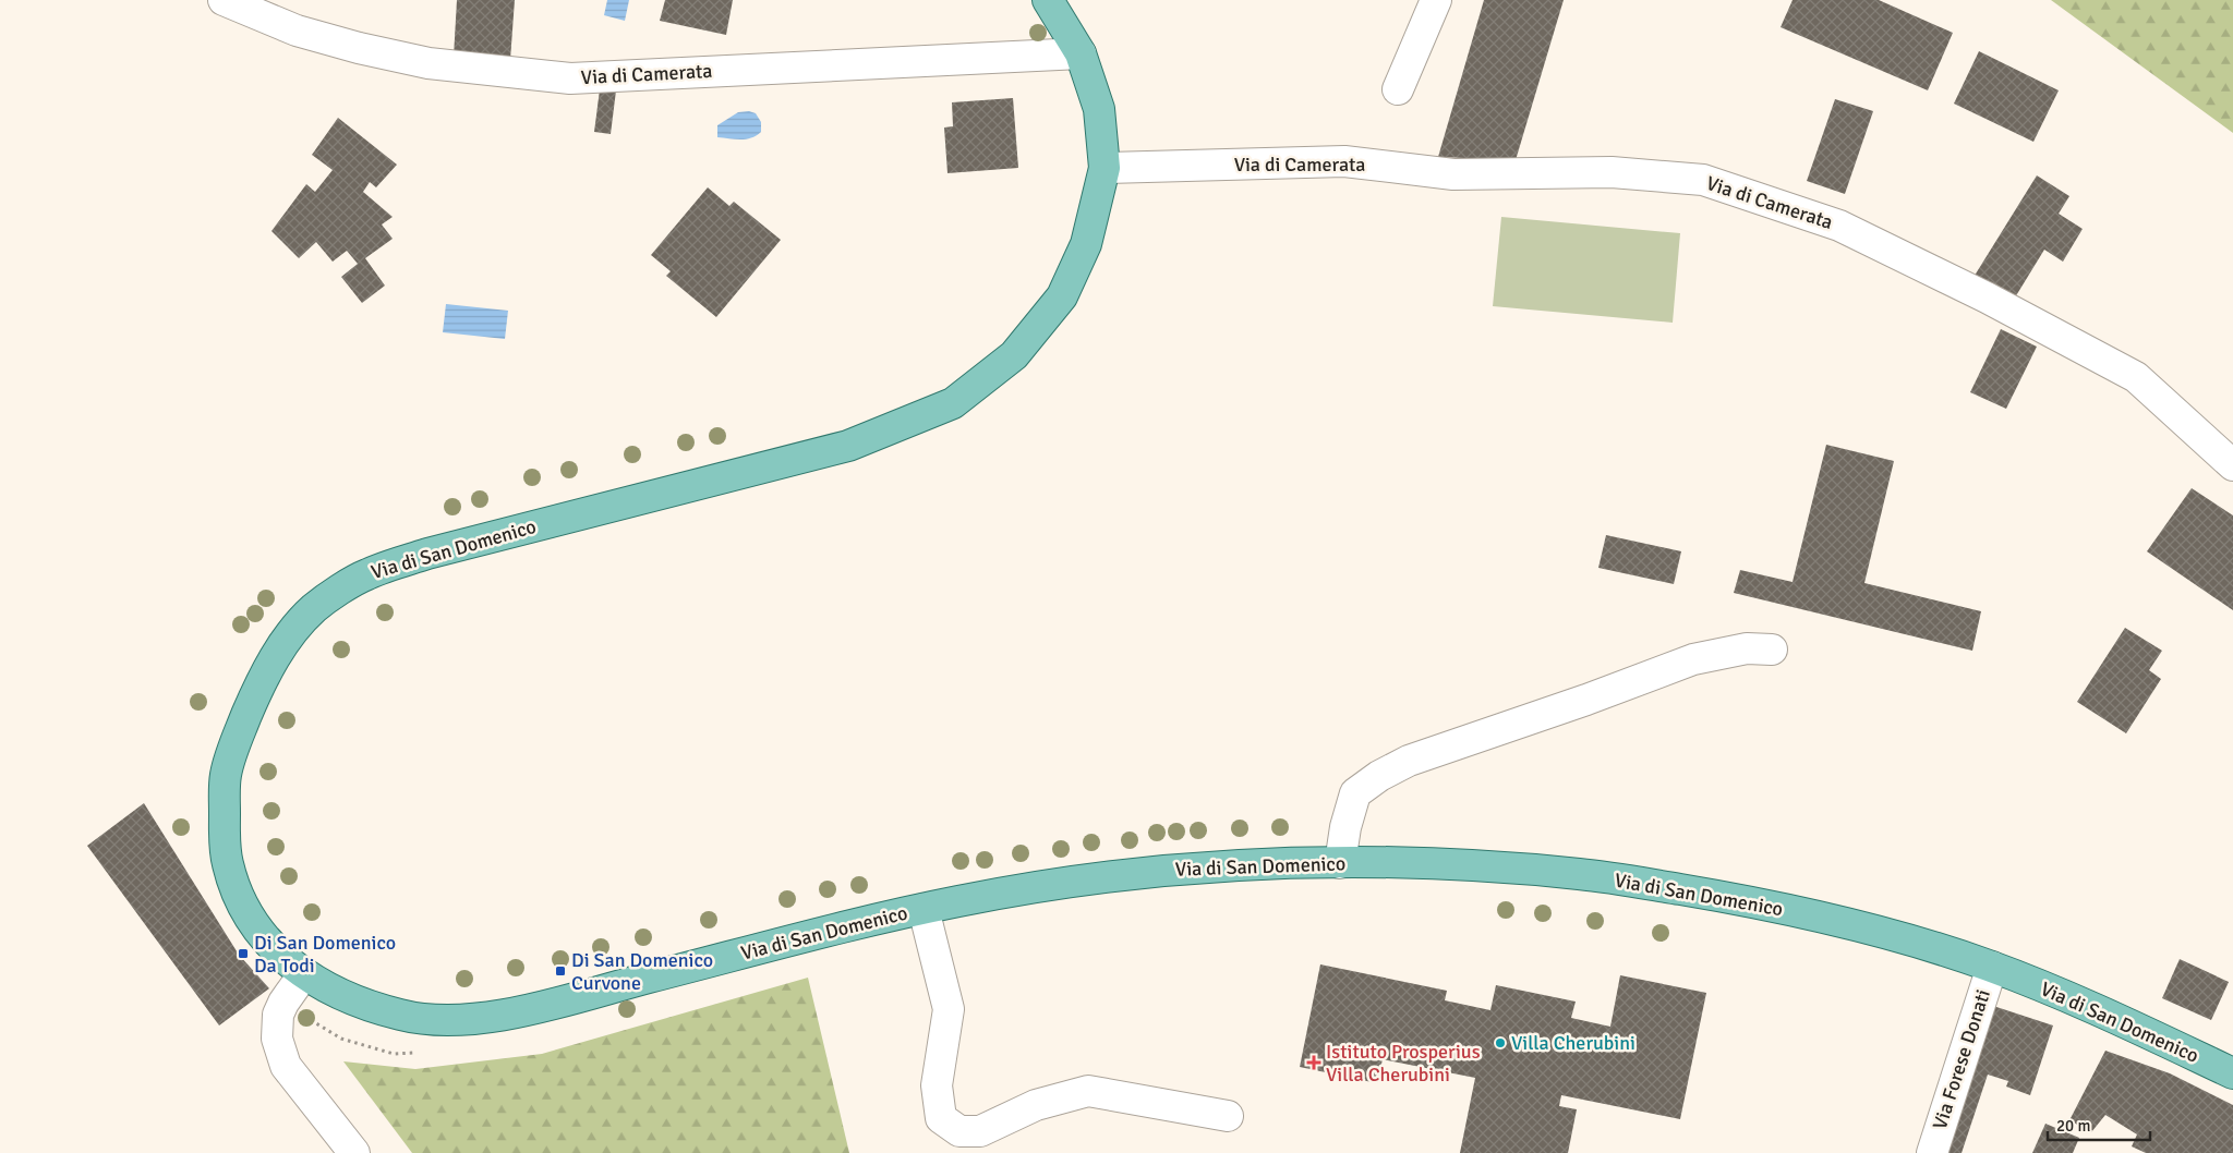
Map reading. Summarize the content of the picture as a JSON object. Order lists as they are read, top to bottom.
{
  "streets": {
    "main road": ["Via di San Domenico"],
    "street": ["Via di Camerata", "Via Forese Donati"]
  },
  "crossings": [
    ["Via di Camerata", "Via di San Domenico"],
    ["Via di San Domenico", "Via Forese Donati"]
  ],
  "places": {
    "transit": ["Di San Domenico Da Todi", "Di San Domenico Curvone"],
    "other": ["Villa Cherubini"],
    "health": ["Istituto Prosperius Villa Cherubini"]
  },
  "scale_bar": "20 m"
}
